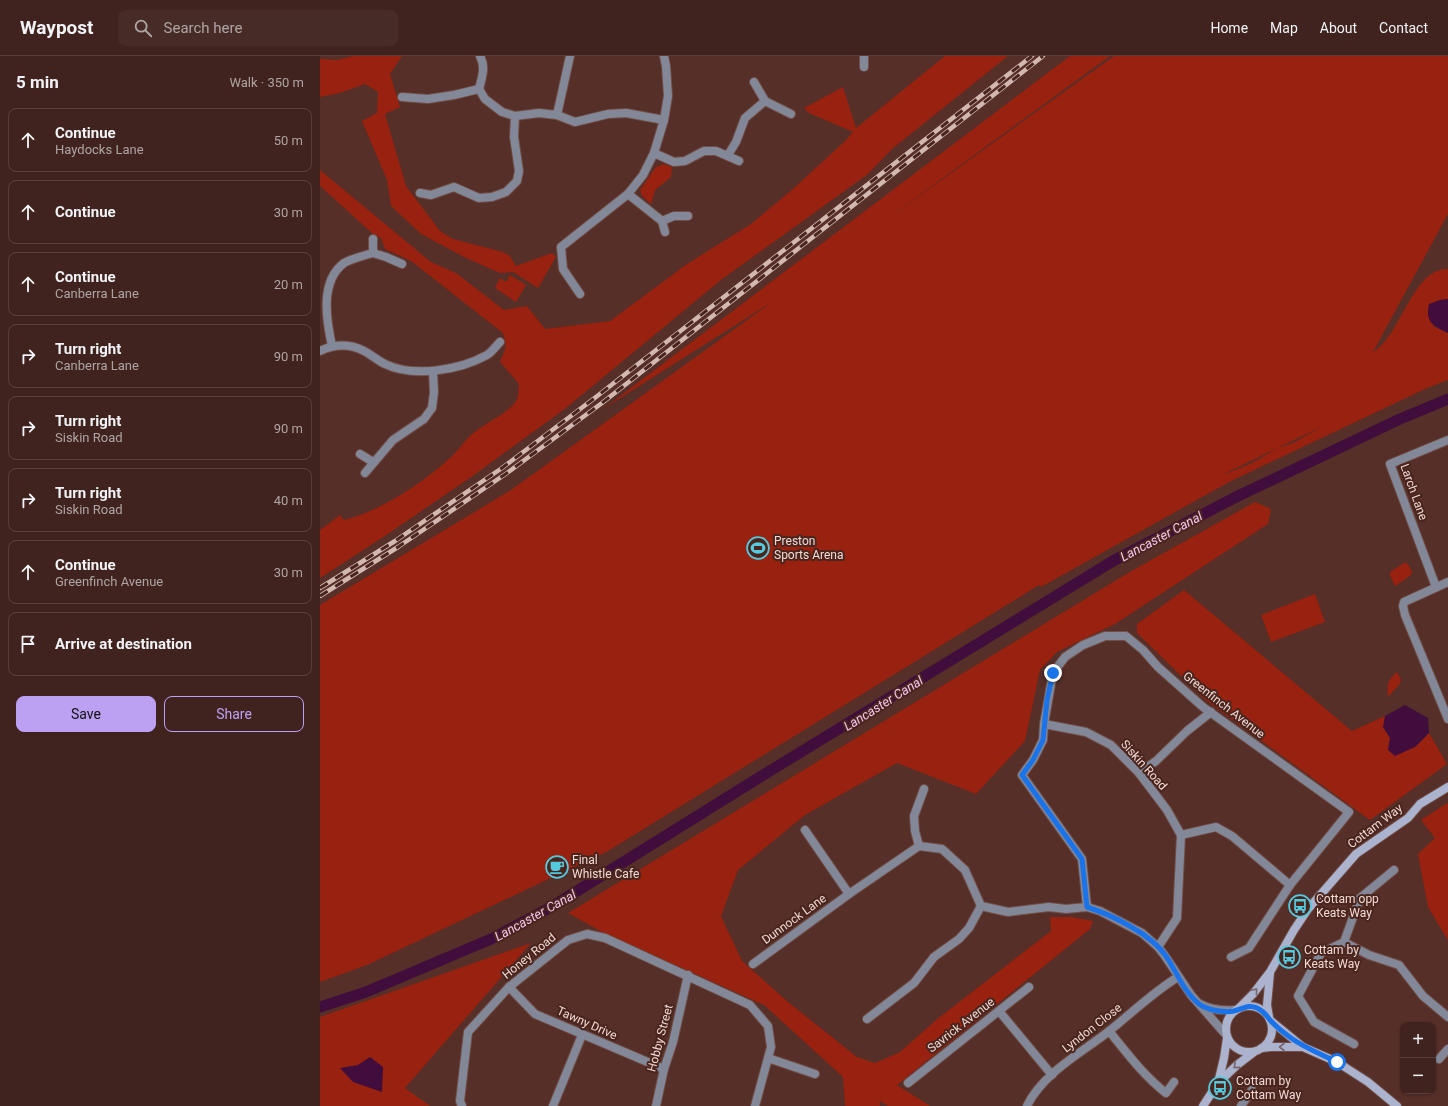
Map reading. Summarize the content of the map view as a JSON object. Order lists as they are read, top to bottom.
{
  "streets": {
    "main road": ["Cottam Way"],
    "street": [
      "Larch Lane",
      "Greenfinch Avenue",
      "Siskin Road",
      "Dunnock Lane",
      "Honey Road",
      "Tawny Drive",
      "Savrick Avenue",
      "Lyndon Close",
      "Hobby Street"
    ]
  },
  "crossings": [
    ["Greenfinch Avenue", "Siskin Road"],
    ["Honey Road", "Tawny Drive"],
    ["Honey Road", "Hobby Street"],
    ["Tawny Drive", "Hobby Street"]
  ],
  "water": ["Lancaster Canal"],
  "places": {
    "sports": ["Preston Sports Arena"],
    "cafe": ["Final Whistle Cafe"],
    "bus stop": ["Cottam opp Keats Way", "Cottam by Keats Way", "Cottam by Cottam Way"]
  },
  "page": {
    "header": "Waypost",
    "search": "Search here",
    "nav": [
      "Home",
      "Map",
      "About",
      "Contact"
    ],
    "heading": ["5 min", "Walk · 350 m"],
    "list": [
      ["Continue", "Haydocks Lane", "50 m"],
      ["Continue", "30 m"],
      ["Continue", "Canberra Lane", "20 m"],
      ["Turn right", "Canberra Lane", "90 m"],
      ["Turn right", "Siskin Road", "90 m"],
      ["Turn right", "Siskin Road", "40 m"],
      ["Continue", "Greenfinch Avenue", "30 m"],
      "Arrive at destination"
    ],
    "buttons": ["Save", "Share"],
    "map_buttons": ["+", "−"]
  }
}
